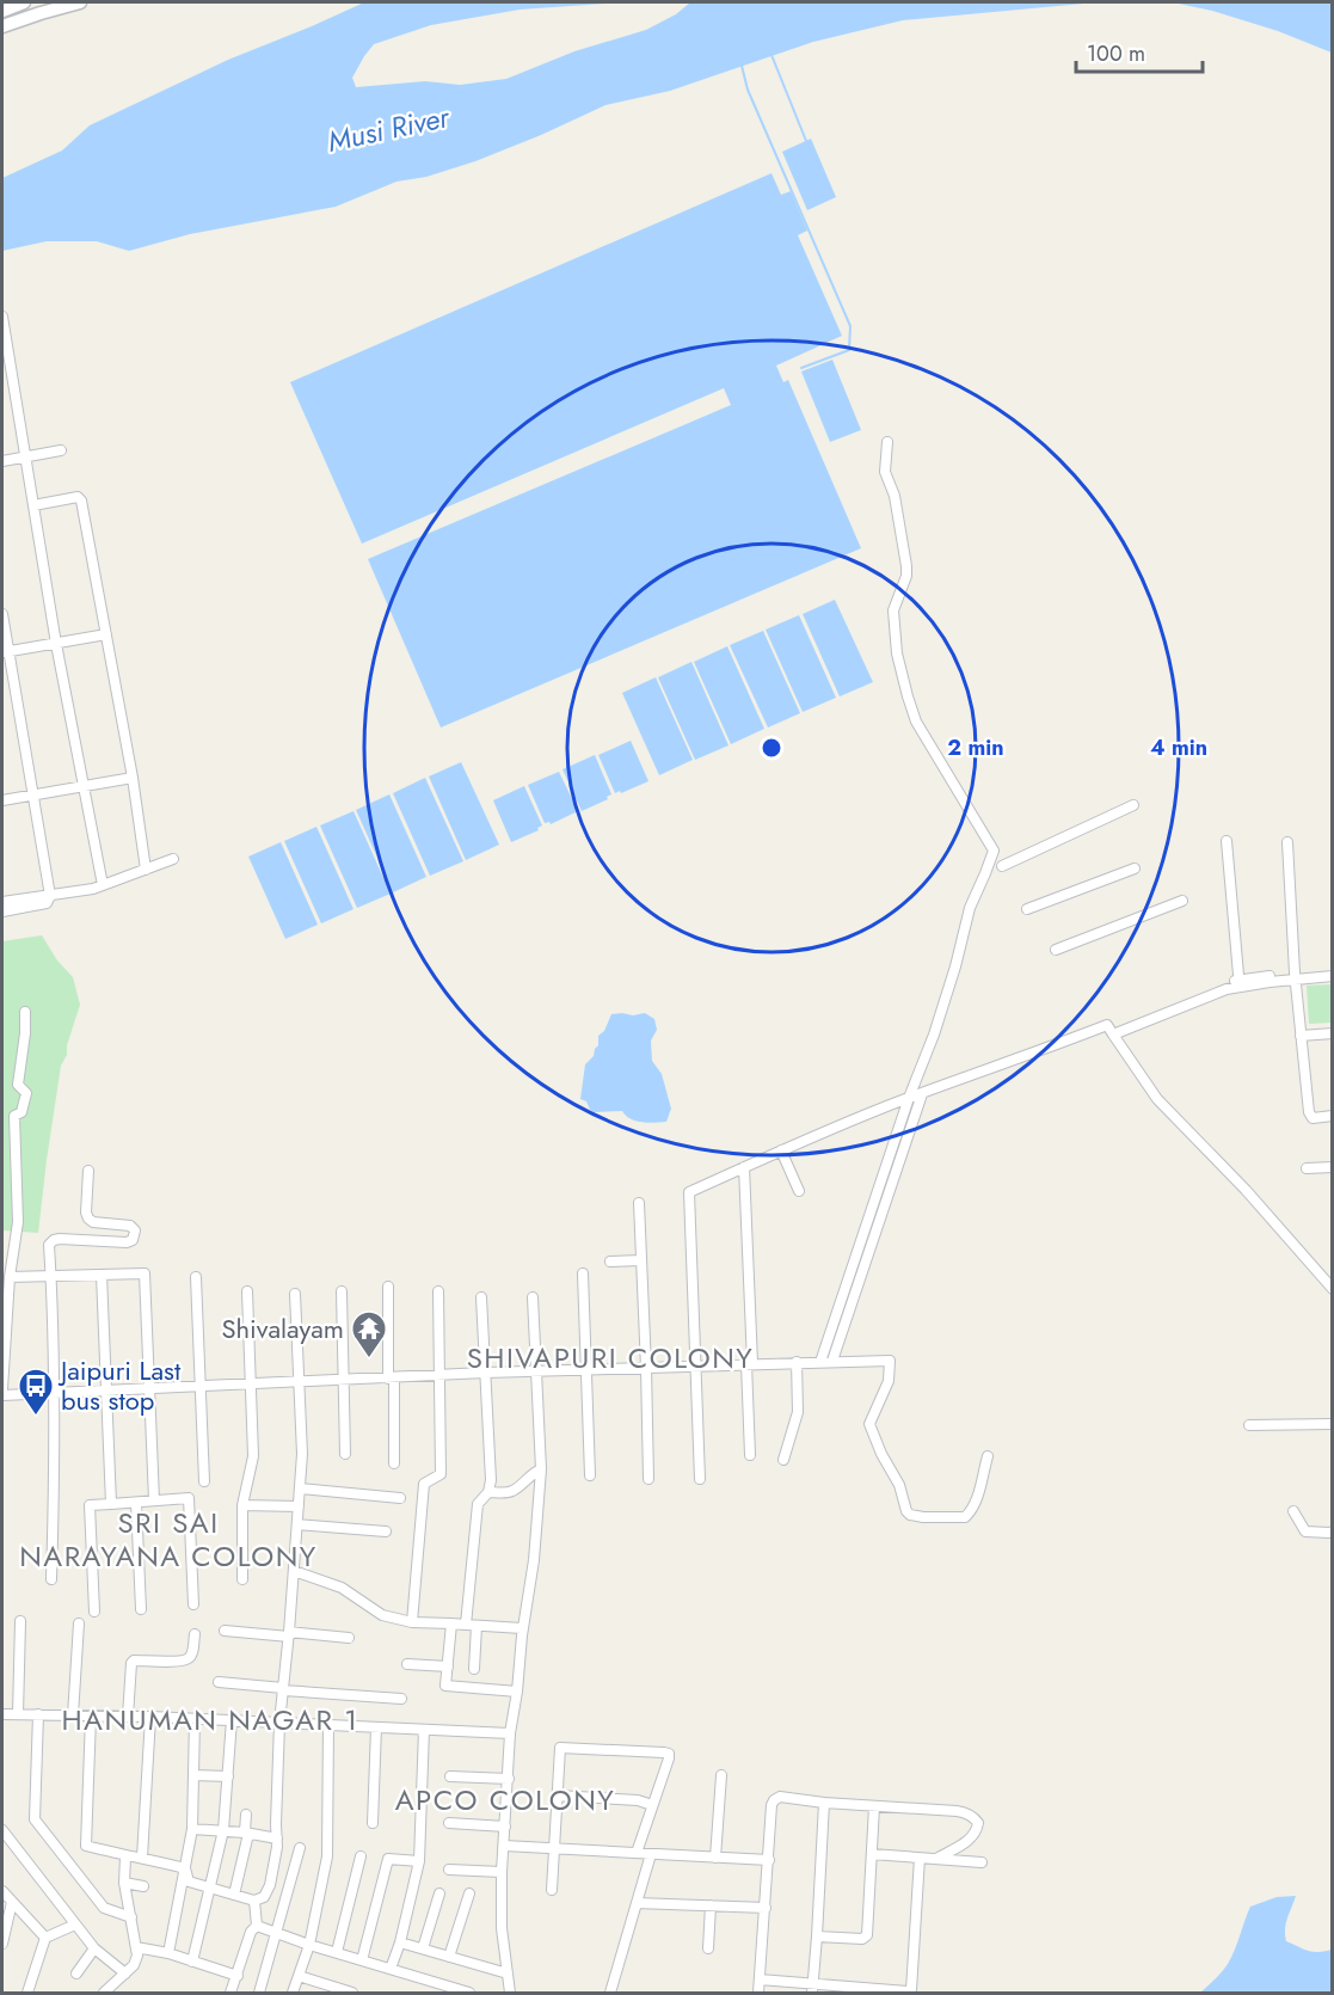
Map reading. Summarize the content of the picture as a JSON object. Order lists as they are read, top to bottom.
{
  "districts": [
    "SHIVAPURI COLONY",
    "SRI SAI NARAYANA COLONY",
    "HANUMAN NAGAR 1",
    "APCO COLONY"
  ],
  "water": ["Musi River"],
  "places": {
    "temple": ["Shivalayam"],
    "bus stop": ["Jaipuri Last bus stop"]
  },
  "scale_bar": "100 m",
  "rings": ["2 min", "4 min"]
}
